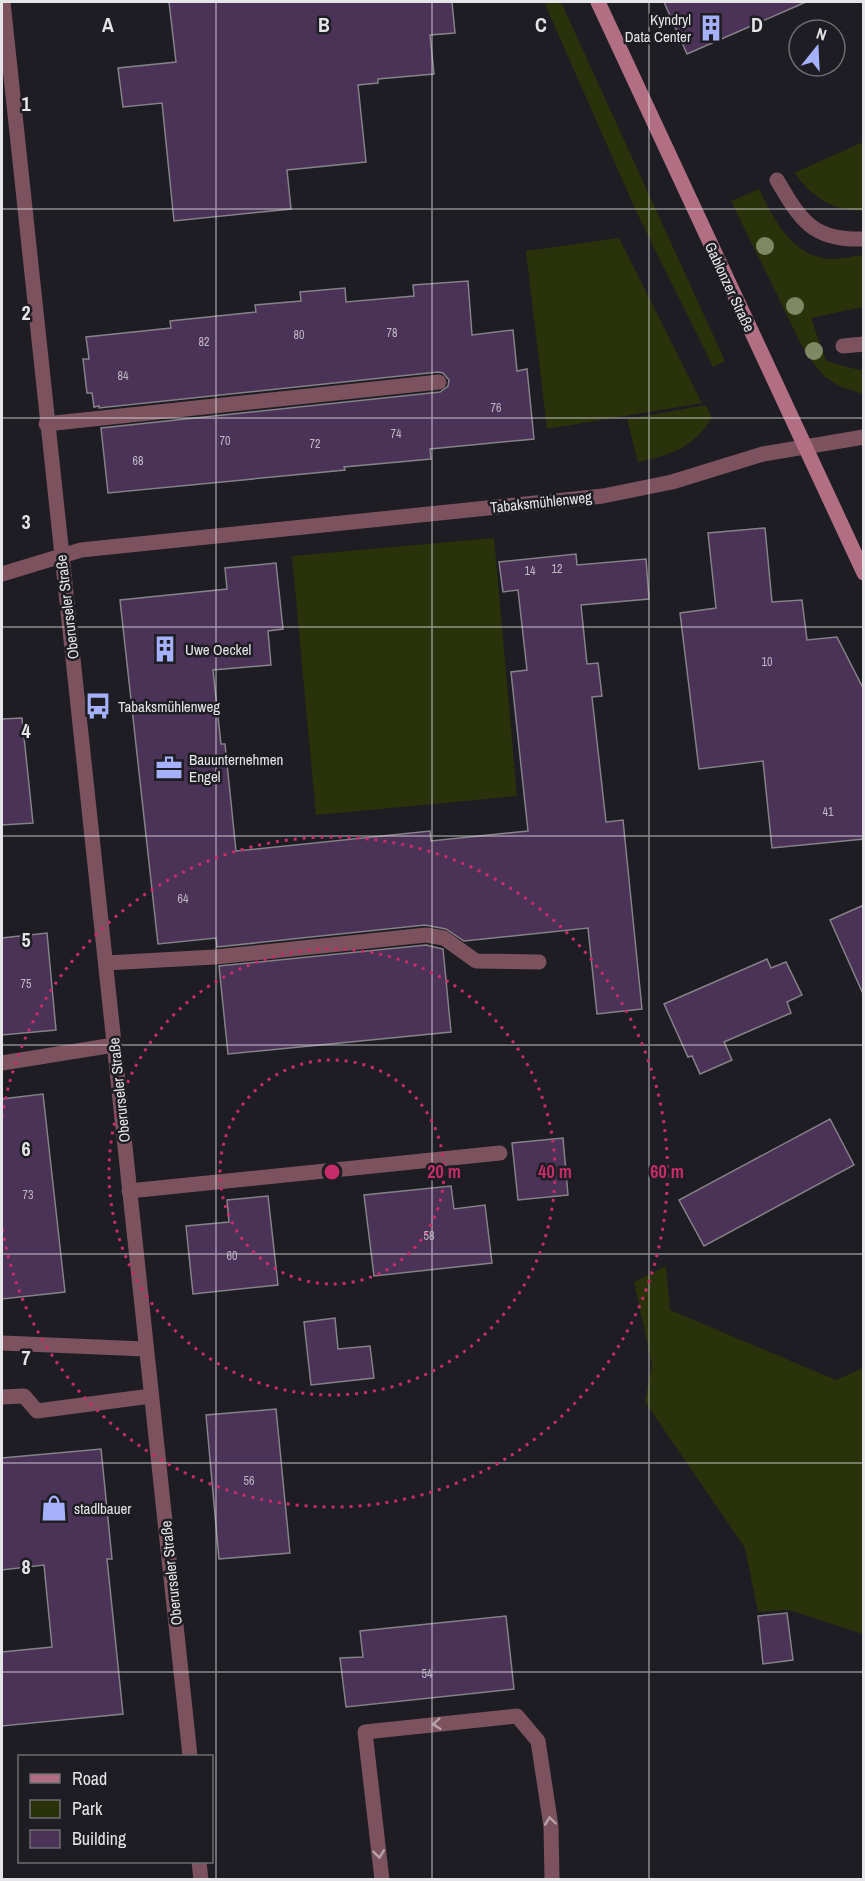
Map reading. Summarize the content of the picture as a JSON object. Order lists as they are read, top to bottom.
{
  "streets": {
    "main road": ["Gablonzer Straße"],
    "street": ["Tabaksmühlenweg", "Oberurseler Straße"]
  },
  "crossings": [
    ["Gablonzer Straße", "Tabaksmühlenweg"],
    ["Tabaksmühlenweg", "Oberurseler Straße"]
  ],
  "places": {
    "building": ["Kyndryl Data Center", "Uwe Oeckel"],
    "bus stop": ["Tabaksmühlenweg"],
    "office": ["Bauunternehmen Engel"],
    "shop": ["stadlbauer"]
  },
  "house_numbers": [
    "78",
    "80",
    "82",
    "84",
    "76",
    "74",
    "70",
    "72",
    "68",
    "12",
    "14",
    "10",
    "41",
    "64",
    "75",
    "73",
    "58",
    "60",
    "56",
    "54"
  ],
  "legend": ["Road", "Park", "Building"],
  "north": "top",
  "grid": {
    "columns": [
      "A",
      "B",
      "C",
      "D"
    ],
    "rows": [
      "1",
      "2",
      "3",
      "4",
      "5",
      "6",
      "7",
      "8"
    ]
  },
  "rings": ["20 m", "40 m", "60 m"]
}
